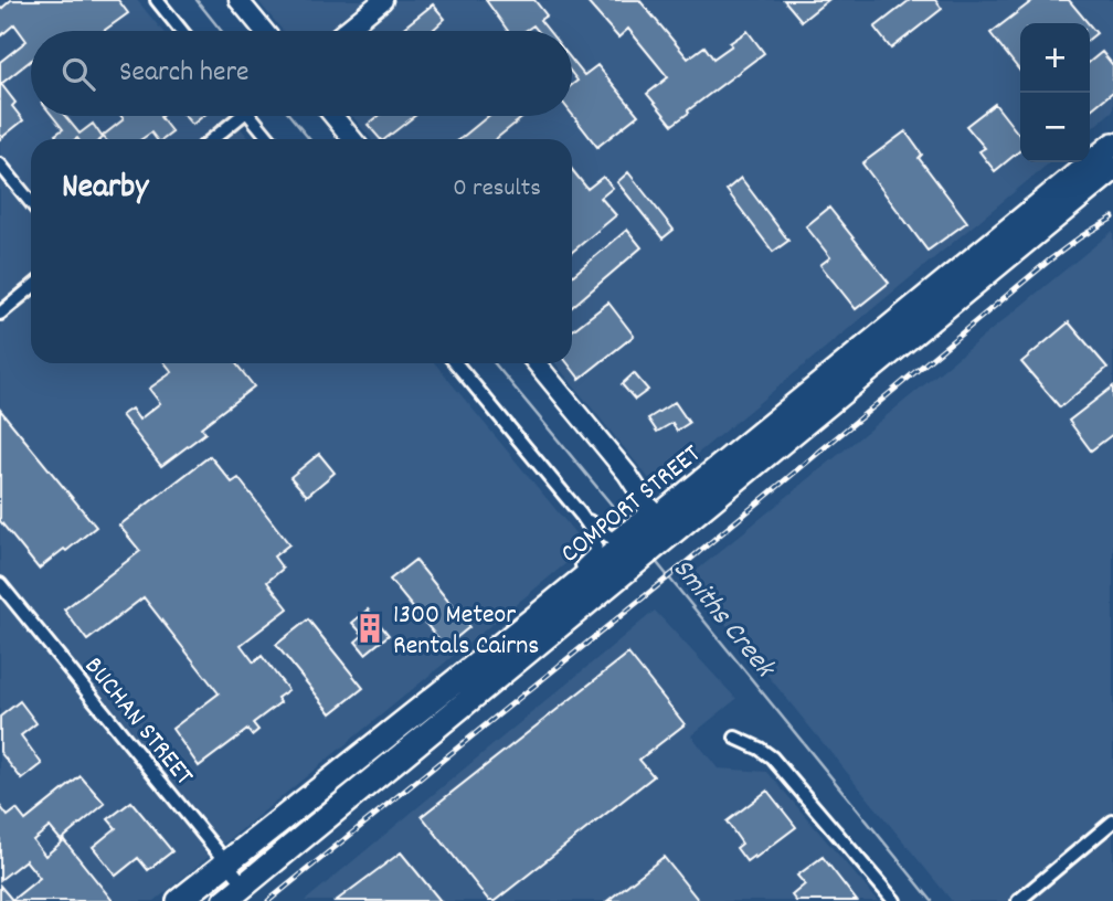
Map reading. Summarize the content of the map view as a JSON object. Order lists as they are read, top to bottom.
{
  "streets": {
    "highway": ["COMPORT STREET"],
    "street": ["BUCHAN STREET"]
  },
  "crossings": [
    ["COMPORT STREET", "BUCHAN STREET"]
  ],
  "water": ["Smiths Creek"],
  "places": {
    "building": ["1300 Meteor Rentals Cairns"]
  },
  "page": {
    "map_buttons": ["+", "−"],
    "search": "Search here",
    "heading": ["Nearby", "0 results"]
  }
}
